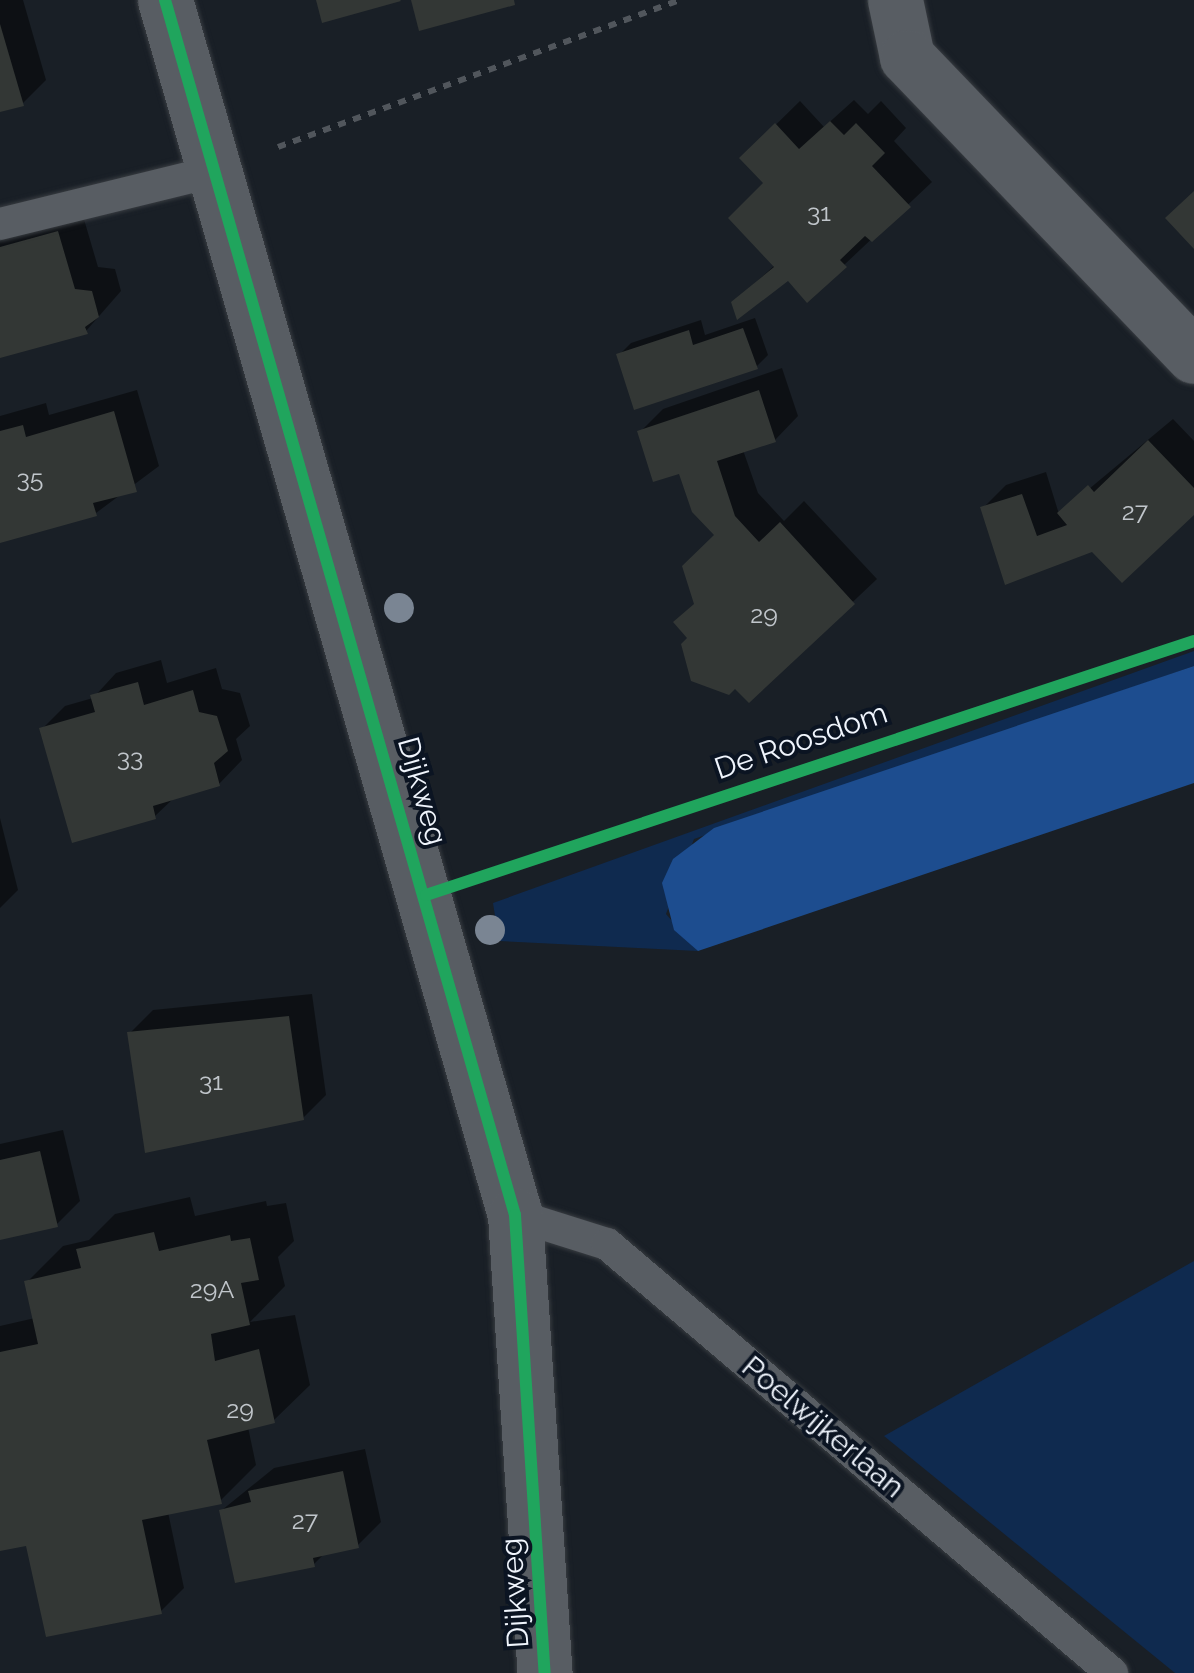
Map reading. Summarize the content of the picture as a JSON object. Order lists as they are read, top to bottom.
{
  "streets": {
    "street": ["Dijkweg"],
    "lane": ["Poelwijkerlaan"],
    "cycle path": ["De Roosdom"]
  },
  "crossings": [
    ["Dijkweg", "Poelwijkerlaan"]
  ],
  "house_numbers": [
    "31",
    "35",
    "27",
    "29",
    "33",
    "31",
    "29A",
    "29",
    "27"
  ]
}
